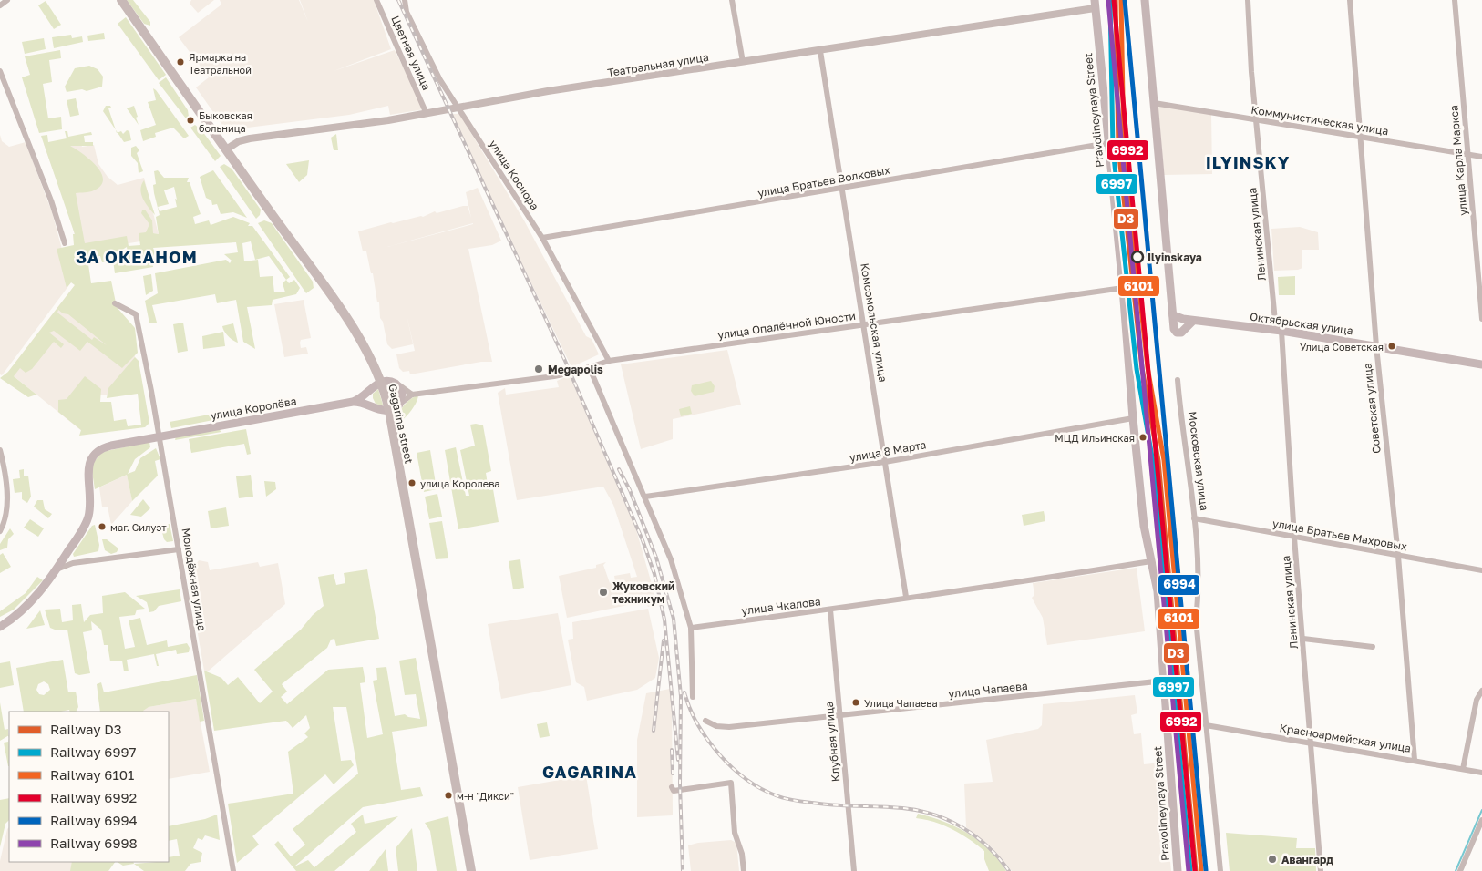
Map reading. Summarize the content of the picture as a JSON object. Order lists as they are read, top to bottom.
{
  "streets": {
    "main road": [
      "Pravolineynaya Street",
      "Октябрьская улица",
      "улица Королёва",
      "Gagarina street"
    ],
    "street": [
      "Цветная улица",
      "Театральная улица",
      "Коммунистическая улица",
      "улица Карла Маркса",
      "улица Косиора",
      "улица Братьев Волковых",
      "Ленинская улица",
      "Комсомольская улица",
      "улица Опалённой Юности",
      "Советская улица",
      "улица 8 Марта",
      "Московская улица",
      "улица Братьев Махровых",
      "Молодёжная улица",
      "улица Чкалова",
      "улица Чапаева",
      "Красноармейская улица",
      "Клубная улица"
    ]
  },
  "crossings": [
    ["Цветная улица", "Театральная улица"],
    ["Театральная улица", "Pravolineynaya Street"],
    ["Театральная улица", "улица Косиора"],
    ["Театральная улица", "Комсомольская улица"],
    ["Театральная улица", "Gagarina street"],
    ["Pravolineynaya Street", "улица Братьев Волковых"],
    ["Pravolineynaya Street", "улица Опалённой Юности"],
    ["Pravolineynaya Street", "улица 8 Марта"],
    ["Pravolineynaya Street", "улица Чкалова"],
    ["Pravolineynaya Street", "улица Чапаева"],
    ["Коммунистическая улица", "улица Карла Маркса"],
    ["Коммунистическая улица", "Ленинская улица"],
    ["Коммунистическая улица", "Советская улица"],
    ["улица Косиора", "улица Братьев Волковых"],
    ["улица Косиора", "улица Опалённой Юности"],
    ["улица Братьев Волковых", "Комсомольская улица"],
    ["Ленинская улица", "Октябрьская улица"],
    ["Ленинская улица", "улица Братьев Махровых"],
    ["Ленинская улица", "Красноармейская улица"],
    ["Комсомольская улица", "улица Опалённой Юности"],
    ["Комсомольская улица", "улица 8 Марта"],
    ["Комсомольская улица", "улица Чкалова"],
    ["Октябрьская улица", "Советская улица"],
    ["улица Королёва", "Молодёжная улица"],
    ["Советская улица", "улица Братьев Махровых"],
    ["Советская улица", "Красноармейская улица"],
    ["Московская улица", "улица Братьев Махровых"],
    ["Московская улица", "Красноармейская улица"],
    ["улица Чкалова", "Клубная улица"],
    ["улица Чапаева", "Клубная улица"]
  ],
  "districts": ["ILYINSKY", "ЗА ОКЕАНОМ", "GAGARINA"],
  "places": [
    "Ярмарка на Театральной",
    "Быковская больница",
    "Ilyinskaya",
    "Улица Советская",
    "Megapolis",
    "МЦД Ильинская",
    "улица Королева",
    "маг. Силуэт",
    "Жуковский техникум",
    "Улица Чапаева",
    "м-н \"Дикси\"",
    "Авангард"
  ],
  "lines": [
    "rail line D3",
    "rail line 6997",
    "rail line 6101",
    "rail line 6994",
    "rail line 6992",
    "rail line 6998"
  ],
  "legend": [
    "Railway D3",
    "Railway 6997",
    "Railway 6101",
    "Railway 6992",
    "Railway 6994",
    "Railway 6998"
  ]
}
